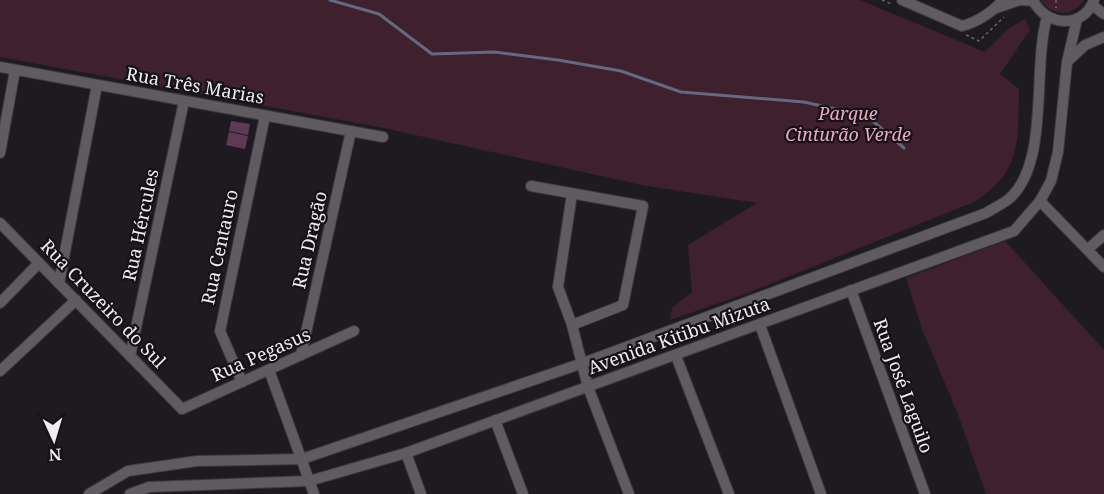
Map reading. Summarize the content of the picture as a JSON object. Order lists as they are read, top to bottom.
{
  "streets": {
    "street": [
      "Rua Três Marias",
      "Rua Hércules",
      "Rua Dragão",
      "Rua Centauro",
      "Rua Cruzeiro do Sul",
      "Avenida Kitibu Mizuta",
      "Rua Pegasus",
      "Rua José Laguilo"
    ]
  },
  "crossings": [
    ["Rua Três Marias", "Rua Hércules"],
    ["Rua Três Marias", "Rua Dragão"],
    ["Rua Três Marias", "Rua Centauro"],
    ["Rua Hércules", "Rua Cruzeiro do Sul"],
    ["Rua Dragão", "Rua Pegasus"],
    ["Rua Centauro", "Rua Pegasus"],
    ["Rua Cruzeiro do Sul", "Rua Pegasus"],
    ["Avenida Kitibu Mizuta", "Rua José Laguilo"]
  ],
  "parks": ["Parque Cinturão Verde"],
  "north": "bottom"
}
